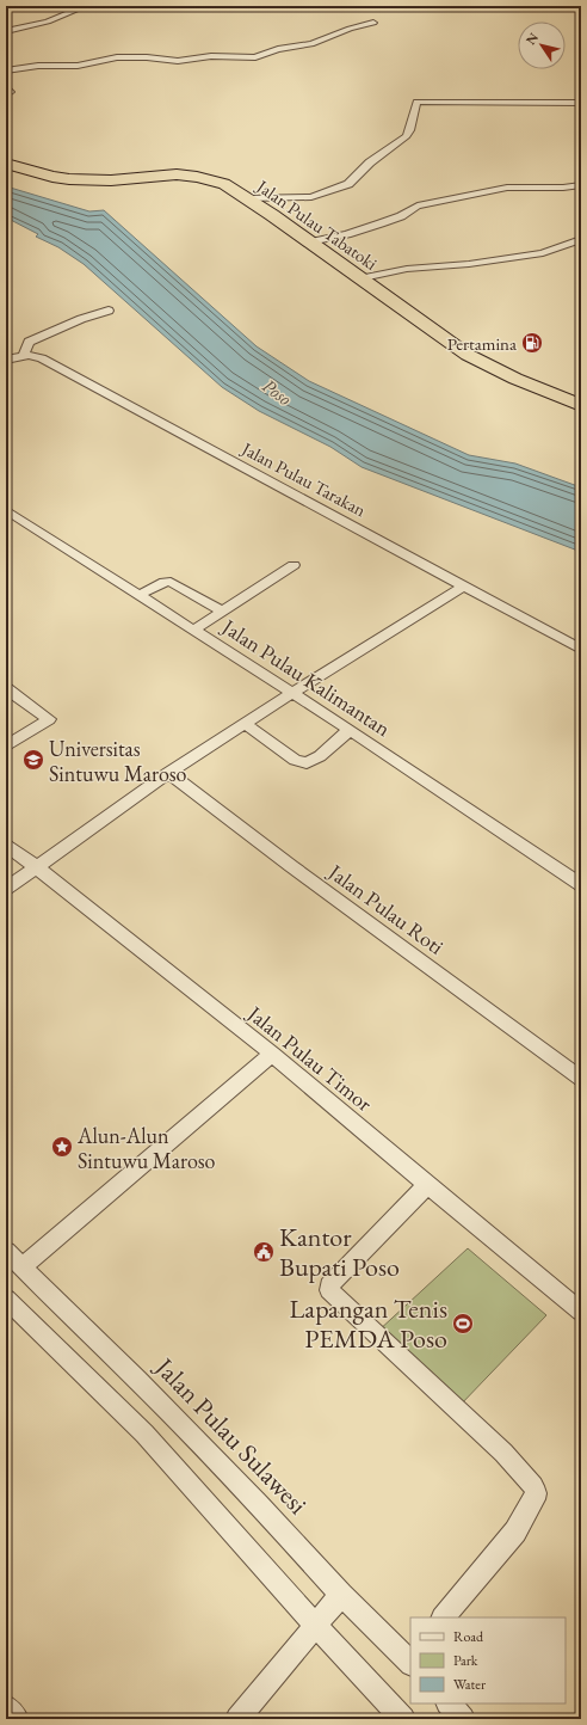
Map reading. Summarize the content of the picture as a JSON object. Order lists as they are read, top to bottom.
{
  "streets": {
    "highway": ["Jalan Pulau Tabatoki"],
    "street": [
      "Jalan Pulau Tarakan",
      "Jalan Pulau Kalimantan",
      "Jalan Pulau Roti",
      "Jalan Pulau Timor",
      "Jalan Pulau Sulawesi"
    ]
  },
  "water": ["Poso"],
  "places": {
    "fuel station": ["Pertamina"],
    "school or university": ["Universitas Sintuwu Maroso"],
    "place": ["Alun-Alun Sintuwu Maroso"],
    "public building": ["Kantor Bupati Poso"],
    "sports": ["Lapangan Tenis PEMDA Poso"]
  },
  "legend": ["Road", "Park", "Water"],
  "north": "top left"
}
